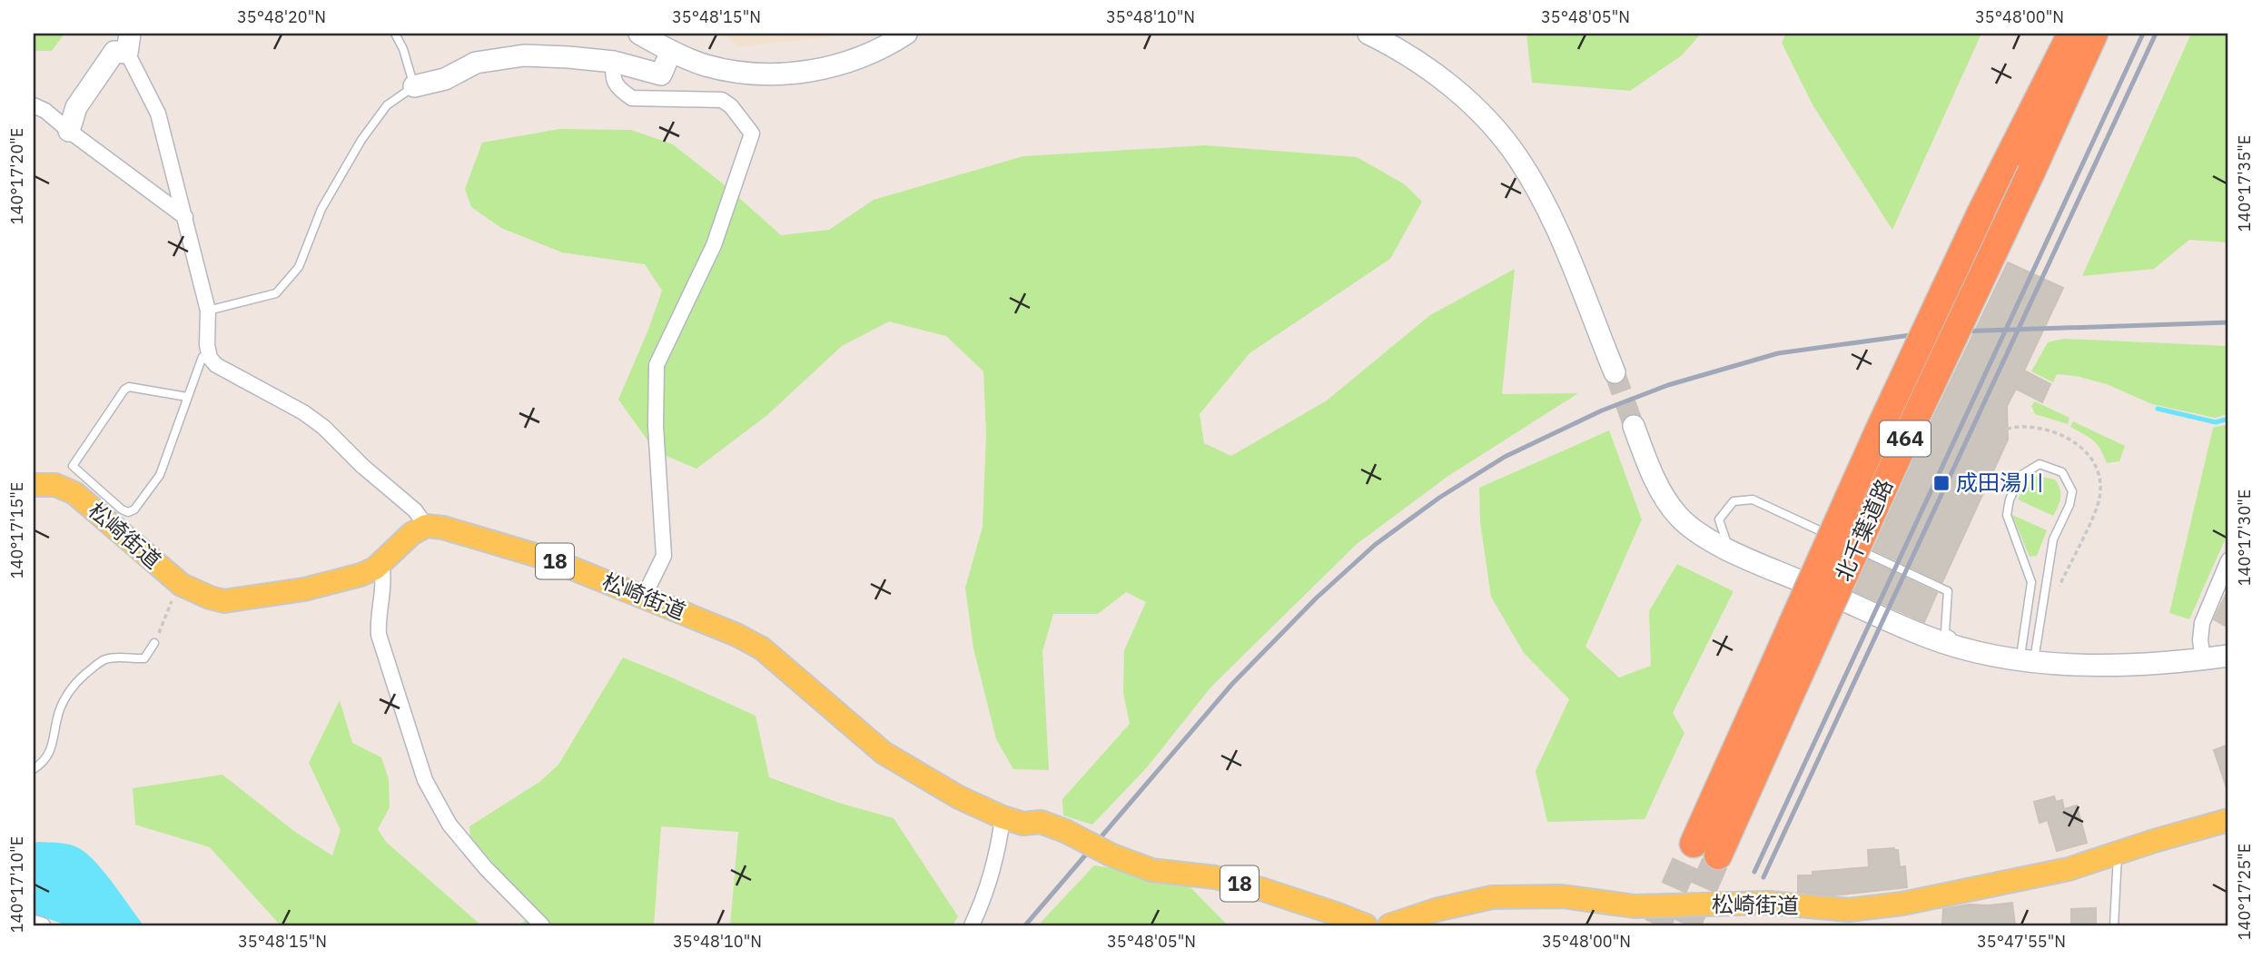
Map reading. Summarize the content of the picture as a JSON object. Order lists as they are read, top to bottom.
{
  "streets": {
    "highway": ["464", "北千葉道路"],
    "main road": ["松崎街道", "18"]
  },
  "places": {
    "transit": ["成田湯川"]
  },
  "coordinates": [
    "35°48'20\"N",
    "35°48'15\"N",
    "35°48'10\"N",
    "35°48'05\"N",
    "35°48'00\"N",
    "140°17'20\"E",
    "140°17'35\"E",
    "140°17'15\"E",
    "140°17'30\"E",
    "140°17'10\"E",
    "140°17'25\"E",
    "35°47'55\"N"
  ]
}
